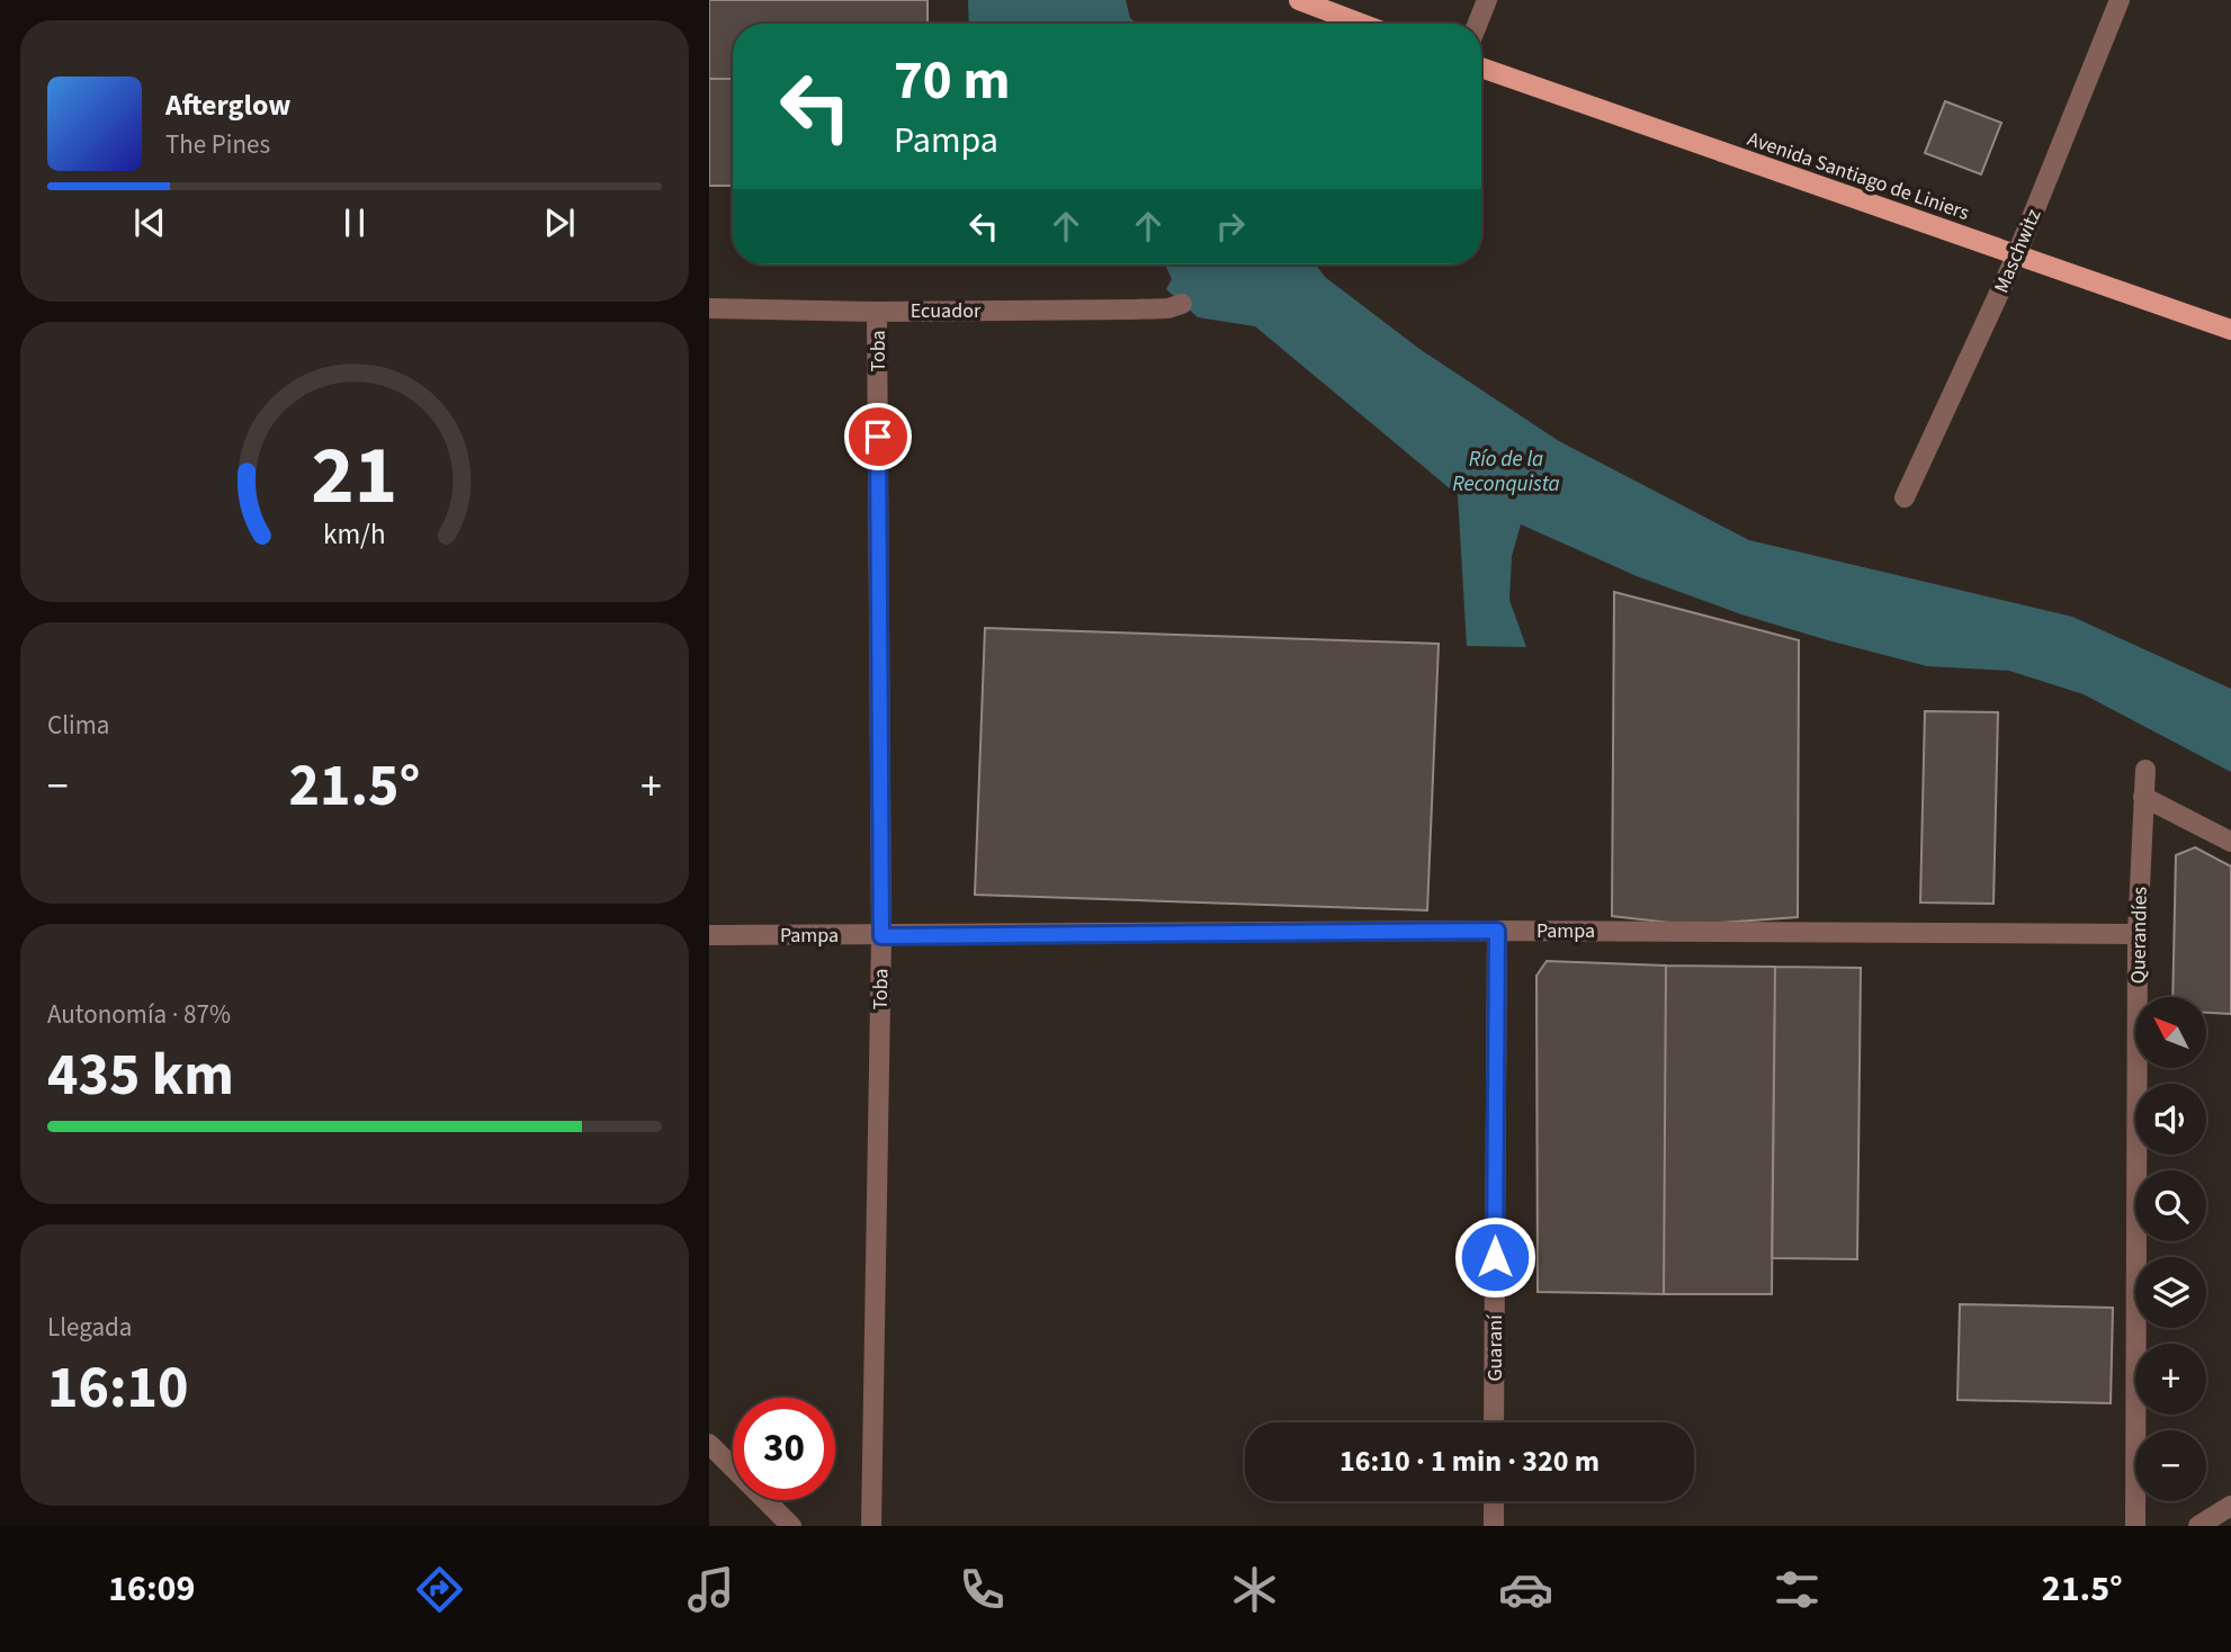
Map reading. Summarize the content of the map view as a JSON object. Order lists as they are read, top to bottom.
{
  "streets": {
    "main road": ["Avenida Santiago de Liniers"],
    "street": [
      "Maschwitz",
      "Ecuador",
      "Toba",
      "Pampa",
      "Querandíes",
      "Guaraní"
    ]
  },
  "crossings": [
    ["Avenida Santiago de Liniers", "Maschwitz"],
    ["Ecuador", "Toba"],
    ["Toba", "Pampa"],
    ["Pampa", "Querandíes"],
    ["Pampa", "Guaraní"]
  ],
  "water": ["Río de la Reconquista"],
  "north": "top left",
  "page": {
    "turn": ["70 m", "Pampa"],
    "song": ["Afterglow", "The Pines"],
    "tile": [
      "Clima",
      ["Autonomía · 87%", "435 km"],
      ["Llegada", "16:10"]
    ],
    "heat": ["−", "21.5°", "+"],
    "map_buttons": ["+", "−"],
    "limit": "30",
    "trip": "16:10 · 1 min · 320 m",
    "tabs": ["16:09", "21.5°"],
    "gauge": ["21", "km/h"]
  }
}
